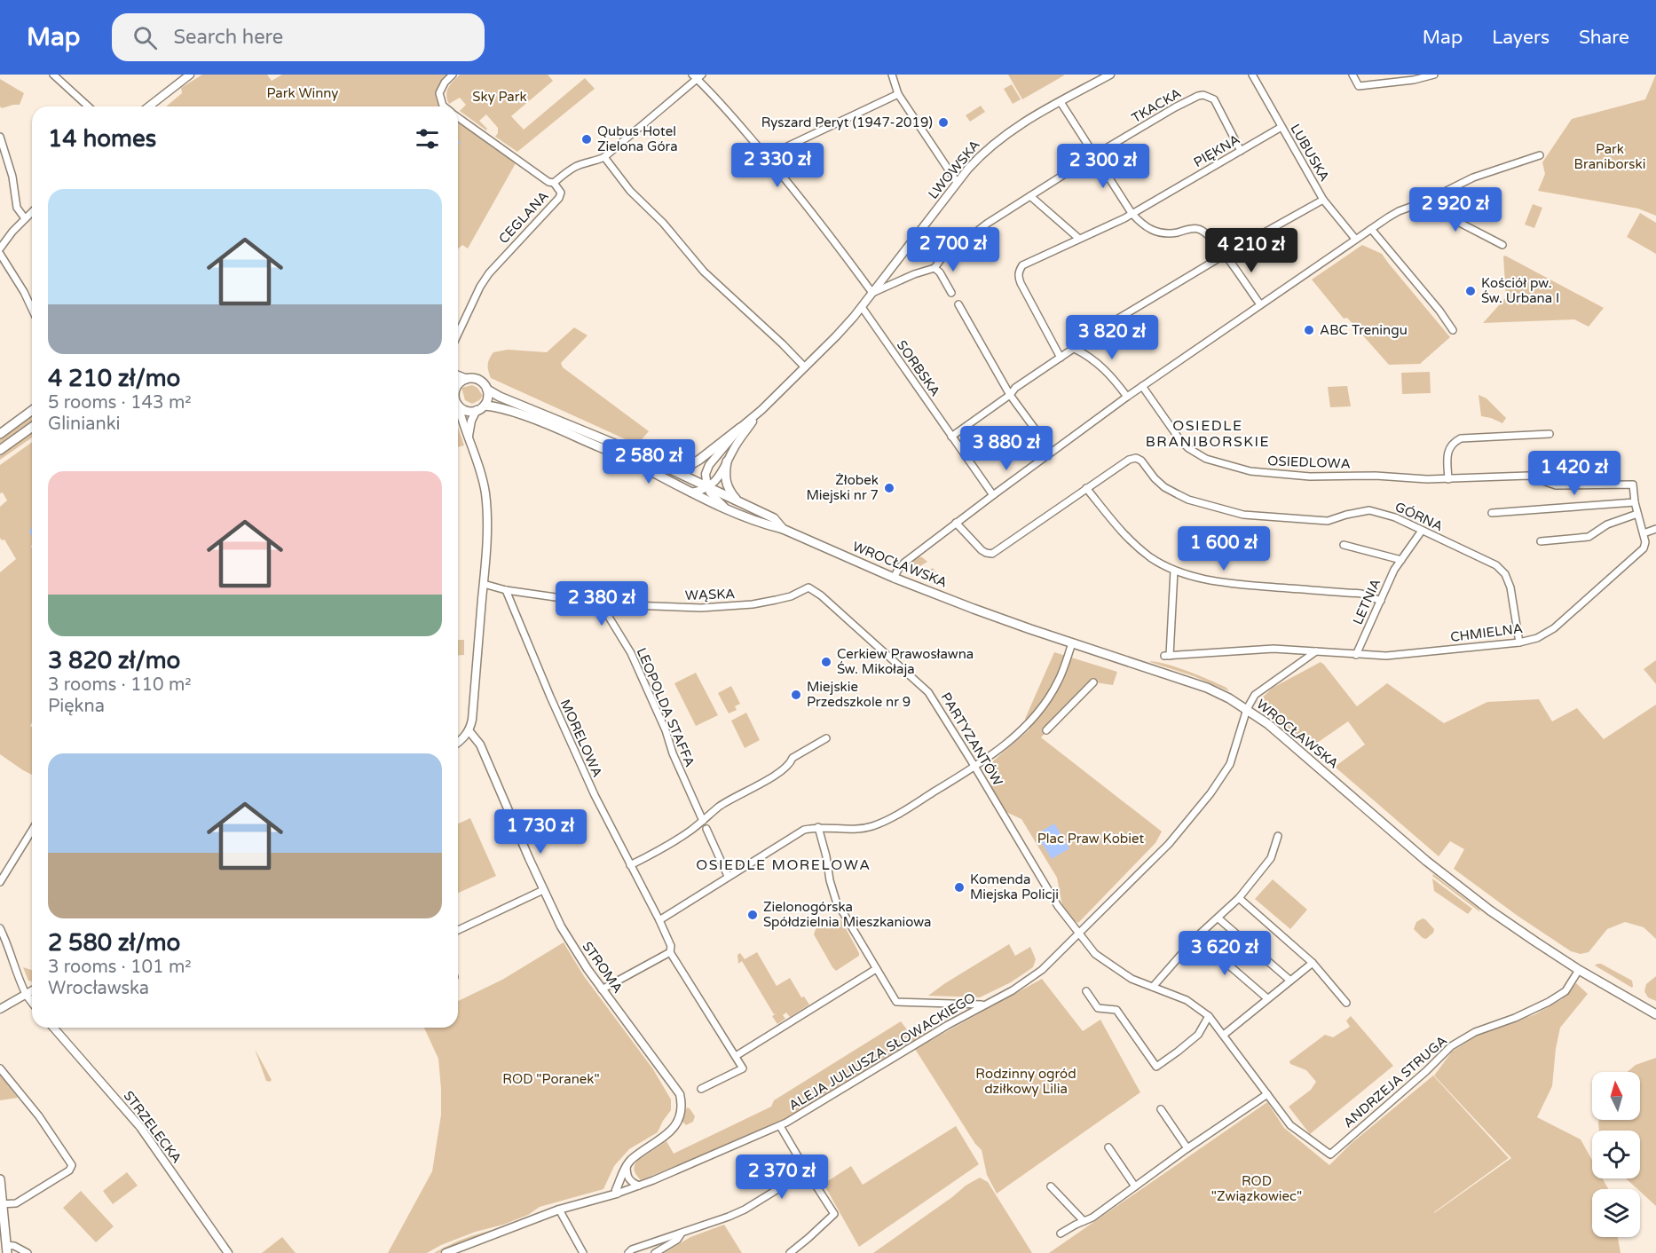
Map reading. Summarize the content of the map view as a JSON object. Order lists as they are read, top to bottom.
{
  "streets": {
    "main road": ["WROCŁAWSKA"],
    "street": [
      "TKACKA",
      "PIĘKNA",
      "LUBUSKA",
      "LWOWSKA",
      "CEGLANA",
      "SORBSKA",
      "OSIEDLOWA",
      "GÓRNA",
      "WĄSKA",
      "LETNIA",
      "CHMIELNA",
      "LEOPOLDA STAFFA",
      "MORELOWA",
      "PARTYZANTÓW",
      "STROMA",
      "ALEJA JULIUSZA SŁOWACKIEGO",
      "ANDRZEJA STRUGA",
      "STRZELECKA"
    ]
  },
  "crossings": [
    ["TKACKA", "PIĘKNA"],
    ["PIĘKNA", "LUBUSKA"],
    ["LWOWSKA", "SORBSKA"],
    ["LWOWSKA", "WROCŁAWSKA"],
    ["GÓRNA", "LETNIA"],
    ["GÓRNA", "CHMIELNA"],
    ["WROCŁAWSKA", "ALEJA JULIUSZA SŁOWACKIEGO"],
    ["WROCŁAWSKA", "ANDRZEJA STRUGA"],
    ["WĄSKA", "LEOPOLDA STAFFA"],
    ["WĄSKA", "MORELOWA"],
    ["WĄSKA", "PARTYZANTÓW"],
    ["LETNIA", "CHMIELNA"],
    ["PARTYZANTÓW", "ALEJA JULIUSZA SŁOWACKIEGO"],
    ["PARTYZANTÓW", "ANDRZEJA STRUGA"],
    ["STROMA", "ALEJA JULIUSZA SŁOWACKIEGO"],
    ["ALEJA JULIUSZA SŁOWACKIEGO", "ANDRZEJA STRUGA"]
  ],
  "districts": ["OSIEDLE BRANIBORSKIE", "OSIEDLE MORELOWA"],
  "parks": [
    "Park Winny",
    "Sky Park",
    "Park Braniborski",
    "Plac Praw Kobiet",
    "Rodzinny ogród dziłkowy Lilia",
    "ROD \"Poranek\"",
    "ROD \"Związkowiec\""
  ],
  "places": [
    "Ryszard Peryt (1947-2019)",
    "Qubus Hotel Zielona Góra",
    "Kościół pw. Św. Urbana I",
    "ABC Treningu",
    "Żłobek Miejski nr 7",
    "Cerkiew Prawosławna Św. Mikołaja",
    "Miejskie Przedszkole nr 9",
    "Komenda Miejska Policji",
    "Zielonogórska Spółdzielnia Mieszkaniowa"
  ],
  "north": "top",
  "page": {
    "header": "Map",
    "search": "Search here",
    "nav": ["Map", "Layers", "Share"],
    "heading": "14 homes",
    "price": [
      "2 330 zł",
      "2 300 zł",
      "2 920 zł",
      "2 700 zł",
      "4 210 zł",
      "3 820 zł",
      "3 880 zł",
      "2 580 zł",
      "1 420 zł",
      "1 600 zł",
      "2 380 zł",
      "1 730 zł",
      "3 620 zł",
      "2 370 zł"
    ],
    "list": [
      {
        "name": "4 210 zł/mo",
        "note": "5 rooms · 143 m² · Glinianki"
      },
      {
        "name": "3 820 zł/mo",
        "note": "3 rooms · 110 m² · Piękna"
      },
      {
        "name": "2 580 zł/mo",
        "note": "3 rooms · 101 m² · Wrocławska"
      }
    ]
  }
}
